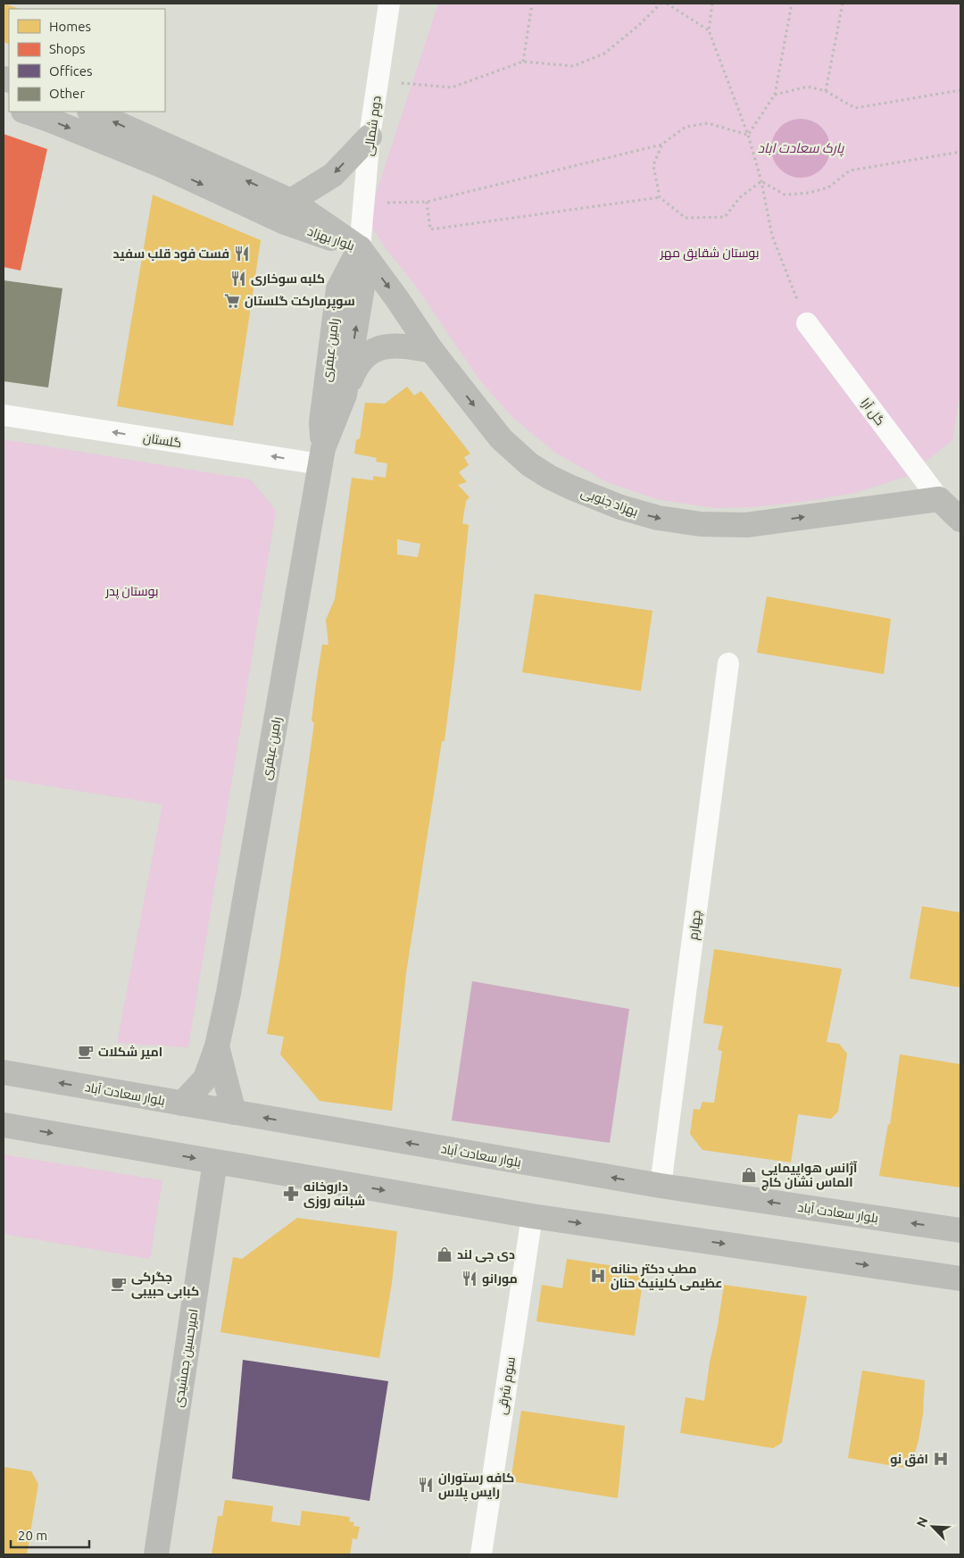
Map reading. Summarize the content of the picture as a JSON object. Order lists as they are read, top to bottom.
{
  "streets": {
    "street": [
      "دوم شمالی",
      "بلوار بهزاد",
      "رامین عبقری",
      "گل آرا",
      "گلستان",
      "بهزاد جنوبی",
      "چهارم",
      "بلوار سعادت آباد",
      "امیرحسین جمشیدی",
      "سوم شرقی"
    ]
  },
  "crossings": [
    ["دوم شمالی", "بلوار بهزاد"],
    ["دوم شمالی", "رامین عبقری"],
    ["دوم شمالی", "بهزاد جنوبی"],
    ["بلوار بهزاد", "رامین عبقری"],
    ["بلوار بهزاد", "بهزاد جنوبی"],
    ["رامین عبقری", "گلستان"],
    ["رامین عبقری", "بهزاد جنوبی"],
    ["رامین عبقری", "بلوار سعادت آباد"],
    ["گل آرا", "بهزاد جنوبی"],
    ["چهارم", "بلوار سعادت آباد"]
  ],
  "one_way": ["گلستان", "بهزاد جنوبی"],
  "water": ["پارک سعادت اباد"],
  "parks": ["بوستان شقایق مهر", "بوستان پدر"],
  "places": {
    "restaurant": [
      "فست فود قلب سفید",
      "کلبه سوخاری",
      "مورانو",
      "کافه رستوران رایس پلاس"
    ],
    "supermarket": ["سوپرمارکت گلستان"],
    "cafe": ["امیر شکلات", "جگرکی کبابی حبیبی"],
    "shop": ["آژانس هواپیمایی الماس نشان کاج", "دی جی لند"],
    "pharmacy": ["داروخانه شبانه روزی"],
    "hospital": ["مطب دکتر حنانه عظیمی کلینیک حنان", "افق نو"]
  },
  "legend": [
    "Homes",
    "Shops",
    "Offices",
    "Other"
  ],
  "scale_bar": "20 m",
  "north": "top left"
}
